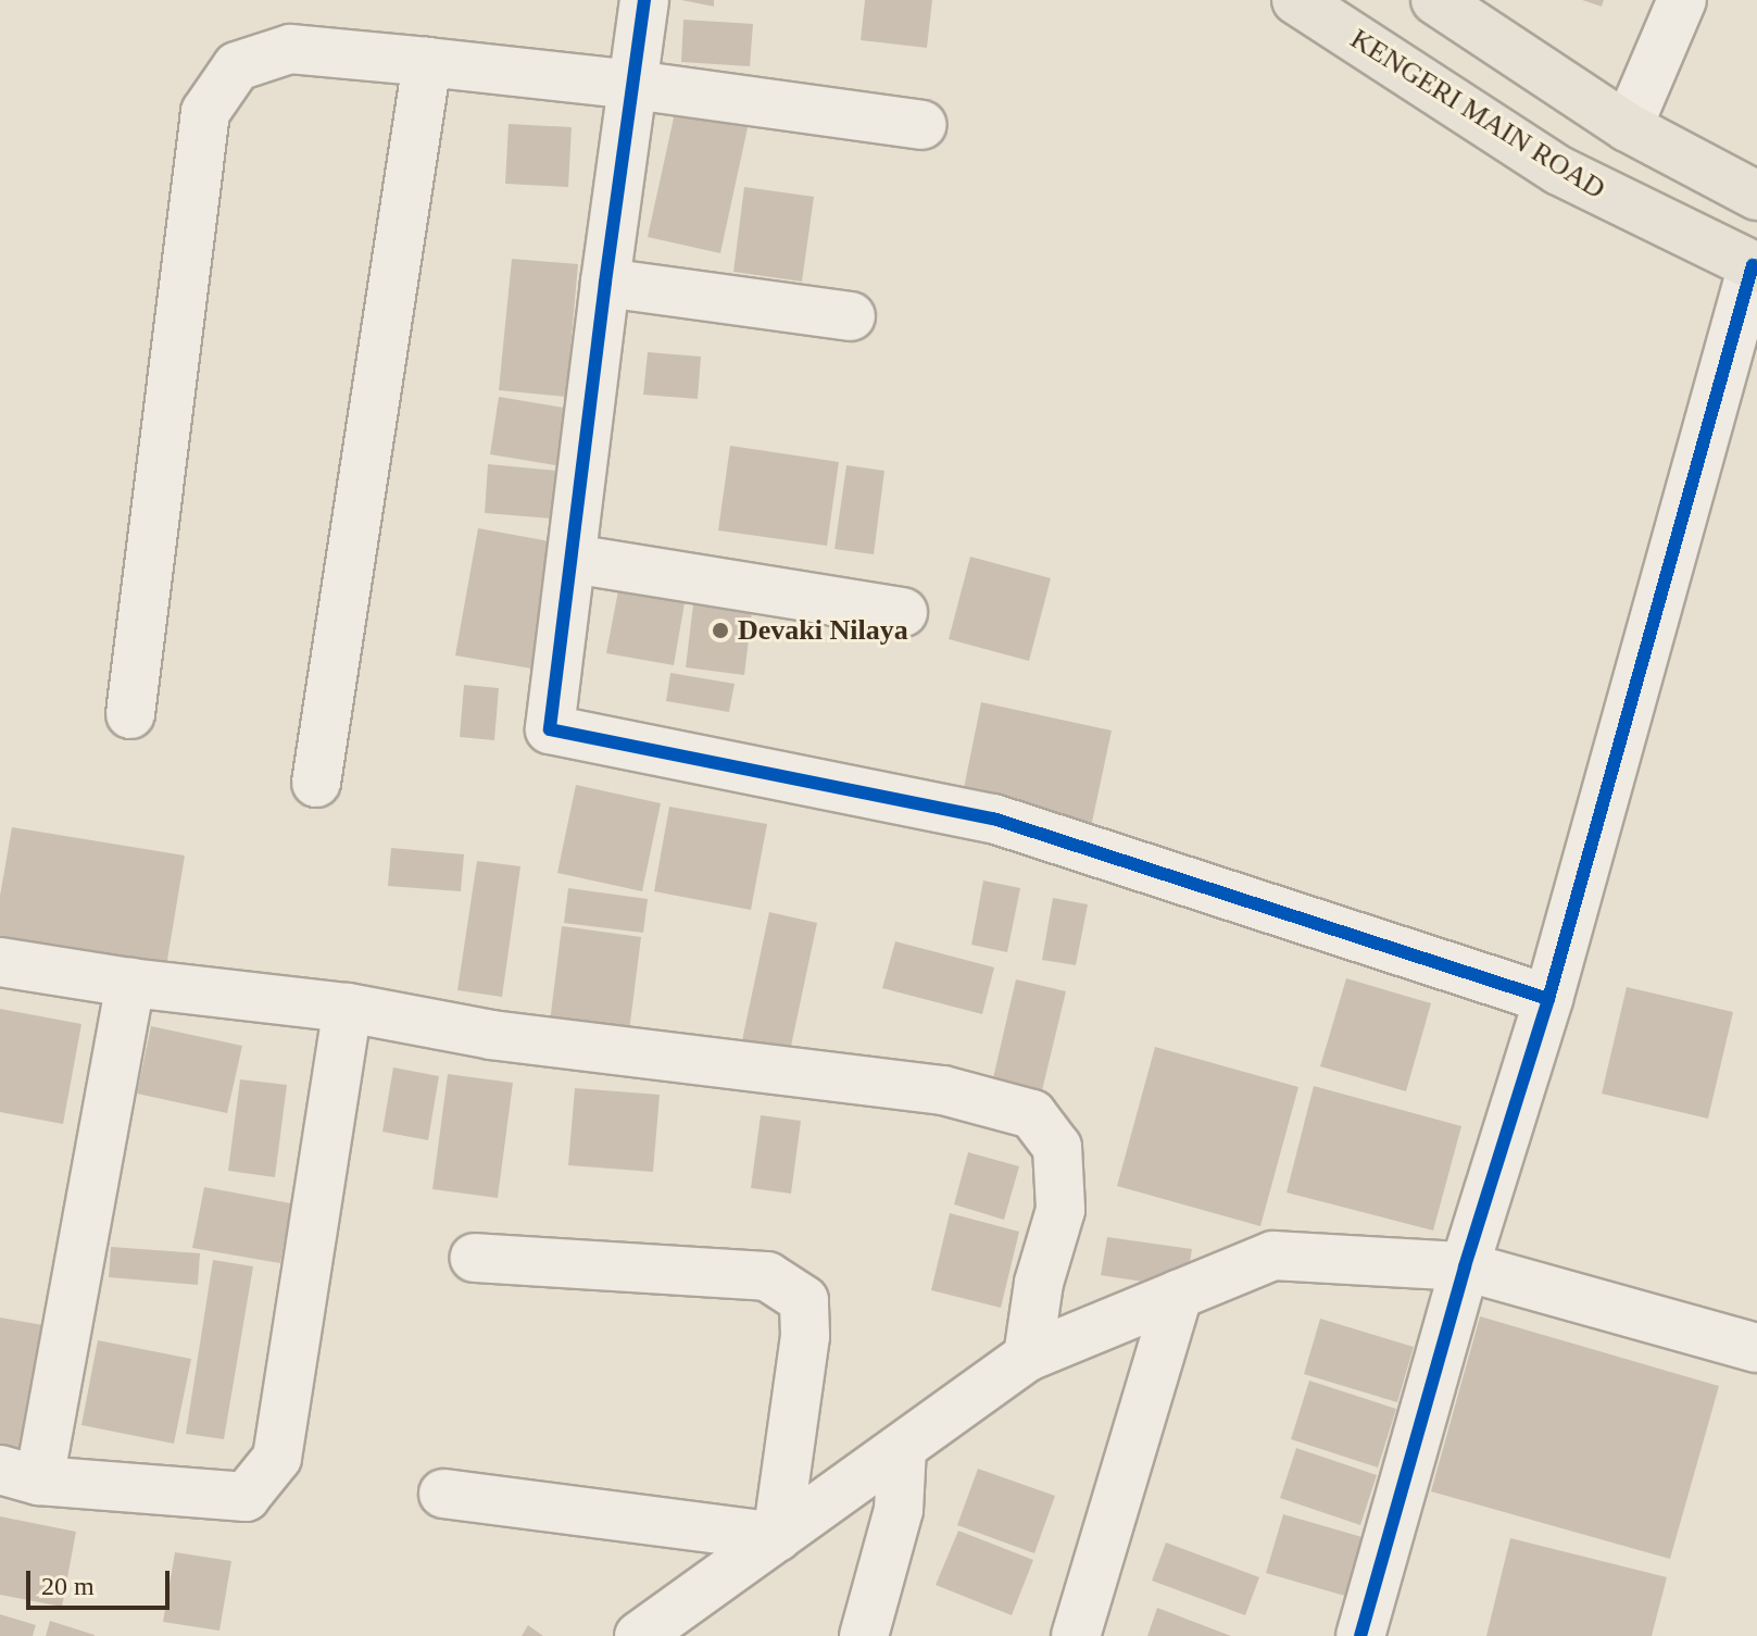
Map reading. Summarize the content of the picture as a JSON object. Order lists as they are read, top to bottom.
{
  "streets": {
    "main road": ["KENGERI MAIN ROAD"]
  },
  "places": ["Devaki Nilaya"],
  "scale_bar": "20 m"
}
